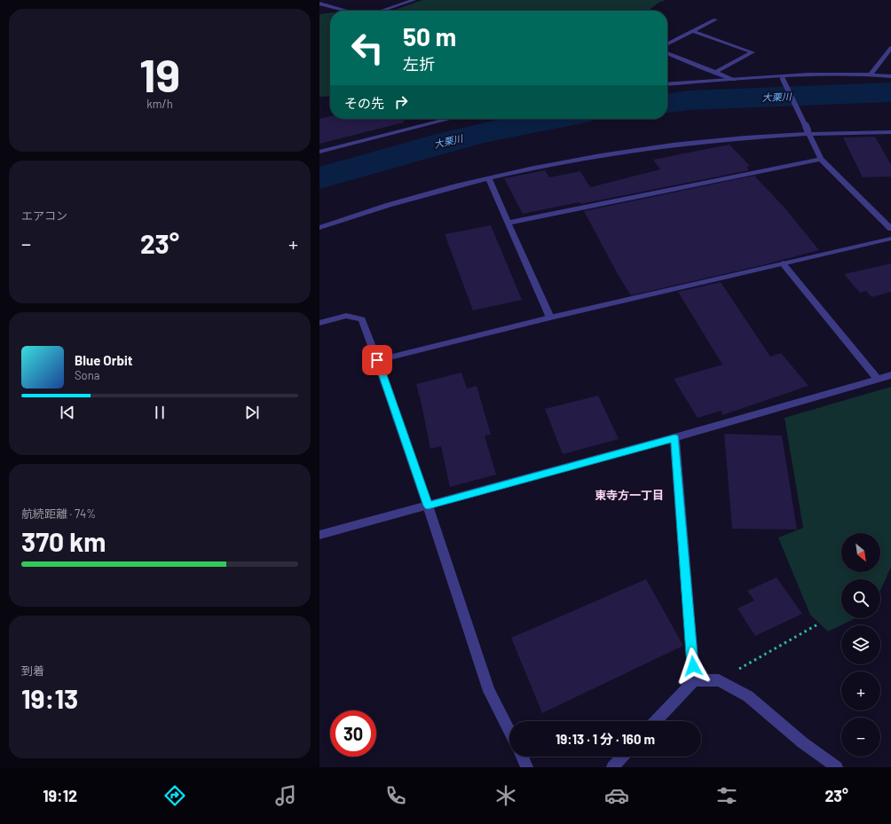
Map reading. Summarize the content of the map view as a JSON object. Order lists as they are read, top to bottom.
{
  "districts": ["東寺方一丁目"],
  "water": ["大栗川"],
  "north": "bottom right",
  "page": {
    "tile": [
      ["19", "km/h"],
      "エアコン",
      ["航続距離 · 74%", "370 km"],
      ["到着", "19:13"]
    ],
    "turn": ["50 m", "左折"],
    "then": "その先",
    "heat": ["−", "23°", "+"],
    "song": ["Blue Orbit", "Sona"],
    "map_buttons": ["+", "−"],
    "limit": "30",
    "trip": "19:13 · 1 分 · 160 m",
    "tabs": ["19:12", "23°"]
  }
}
